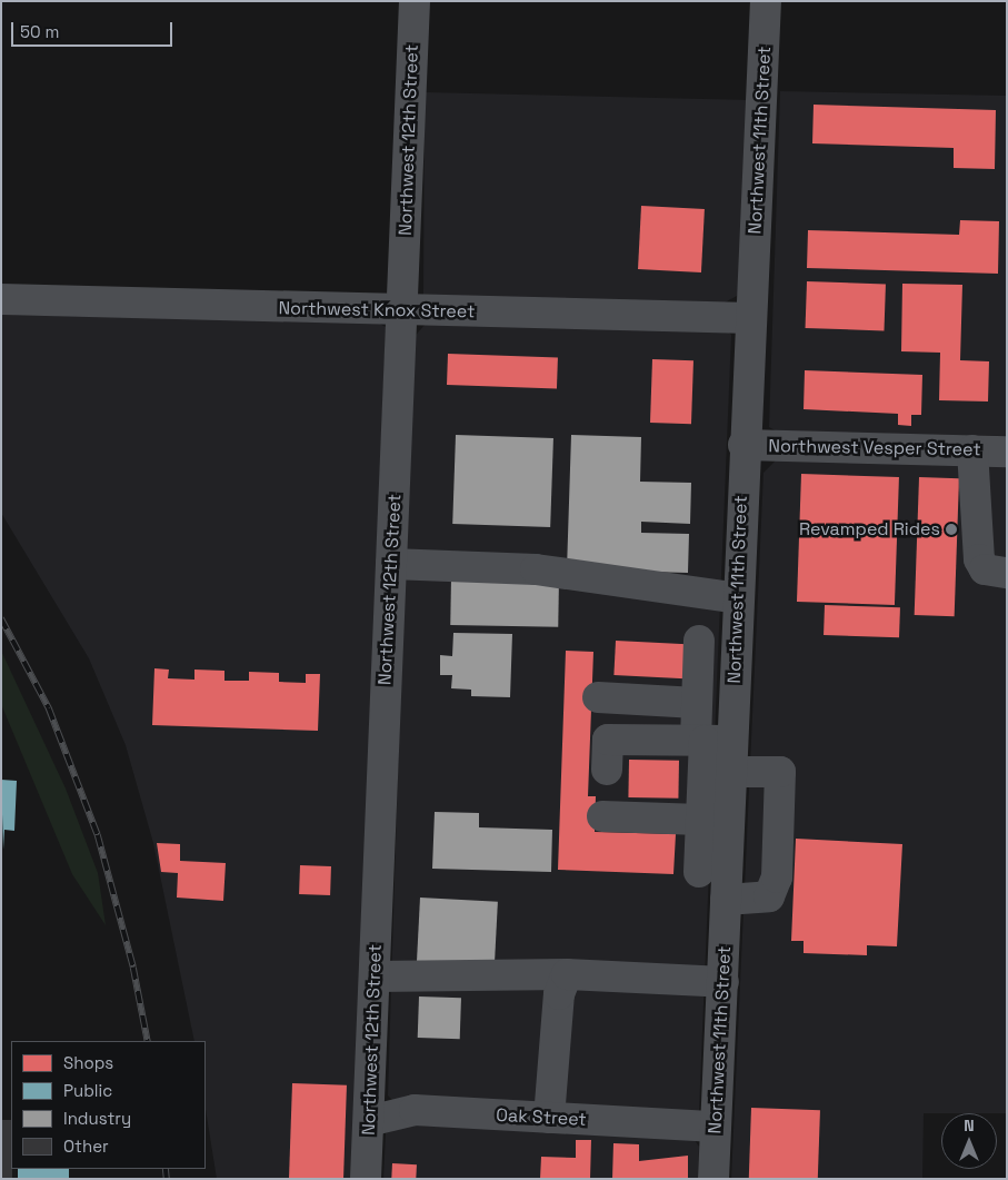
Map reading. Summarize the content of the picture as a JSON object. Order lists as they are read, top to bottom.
{
  "streets": {
    "street": [
      "Northwest 12th Street",
      "Northwest 11th Street",
      "Northwest Knox Street",
      "Northwest Vesper Street",
      "Oak Street"
    ]
  },
  "crossings": [
    ["Northwest 12th Street", "Northwest Knox Street"],
    ["Northwest 12th Street", "Oak Street"],
    ["Northwest 11th Street", "Northwest Knox Street"],
    ["Northwest 11th Street", "Northwest Vesper Street"],
    ["Northwest 11th Street", "Oak Street"]
  ],
  "places": ["Revamped Rides"],
  "legend": [
    "Shops",
    "Public",
    "Industry",
    "Other"
  ],
  "scale_bar": "50 m",
  "north": "top"
}
